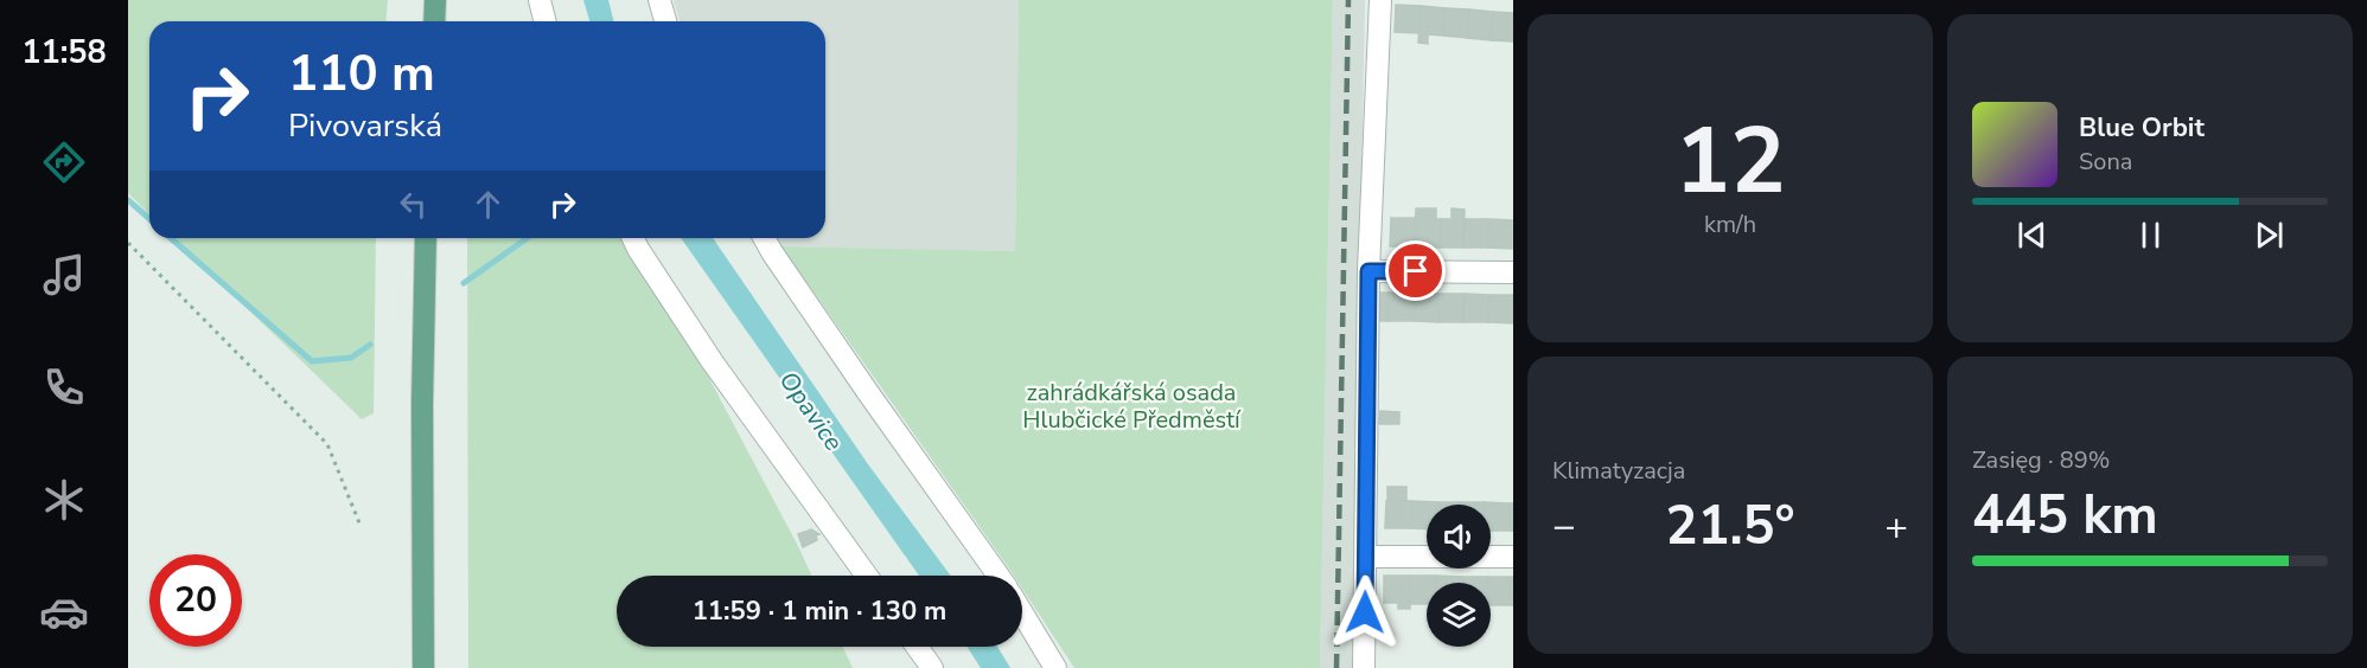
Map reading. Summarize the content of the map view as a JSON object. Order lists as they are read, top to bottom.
{
  "water": ["Opavice"],
  "parks": ["zahrádkářská osada Hlubčické Předměstí"],
  "page": {
    "tabs": "11:58",
    "tile": [
      ["12", "km/h"],
      "Klimatyzacja",
      ["Zasięg · 89%", "445 km"]
    ],
    "turn": ["110 m", "Pivovarská"],
    "song": ["Blue Orbit", "Sona"],
    "heat": ["−", "21.5°", "+"],
    "limit": "20",
    "trip": "11:59 · 1 min · 130 m"
  }
}
